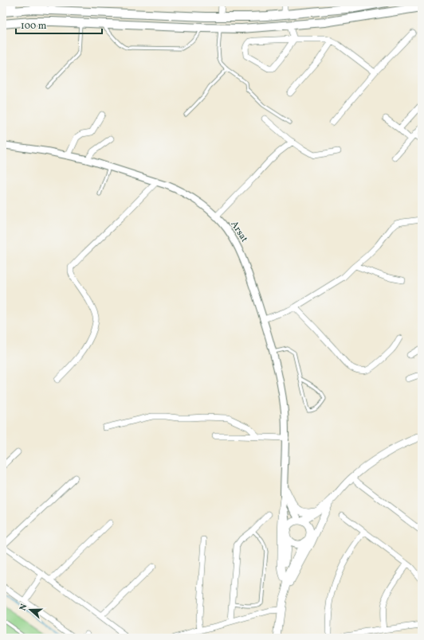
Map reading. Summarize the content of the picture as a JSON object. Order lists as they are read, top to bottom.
{
  "streets": {
    "street": ["Arsat"]
  },
  "scale_bar": "100 m",
  "north": "left"
}
